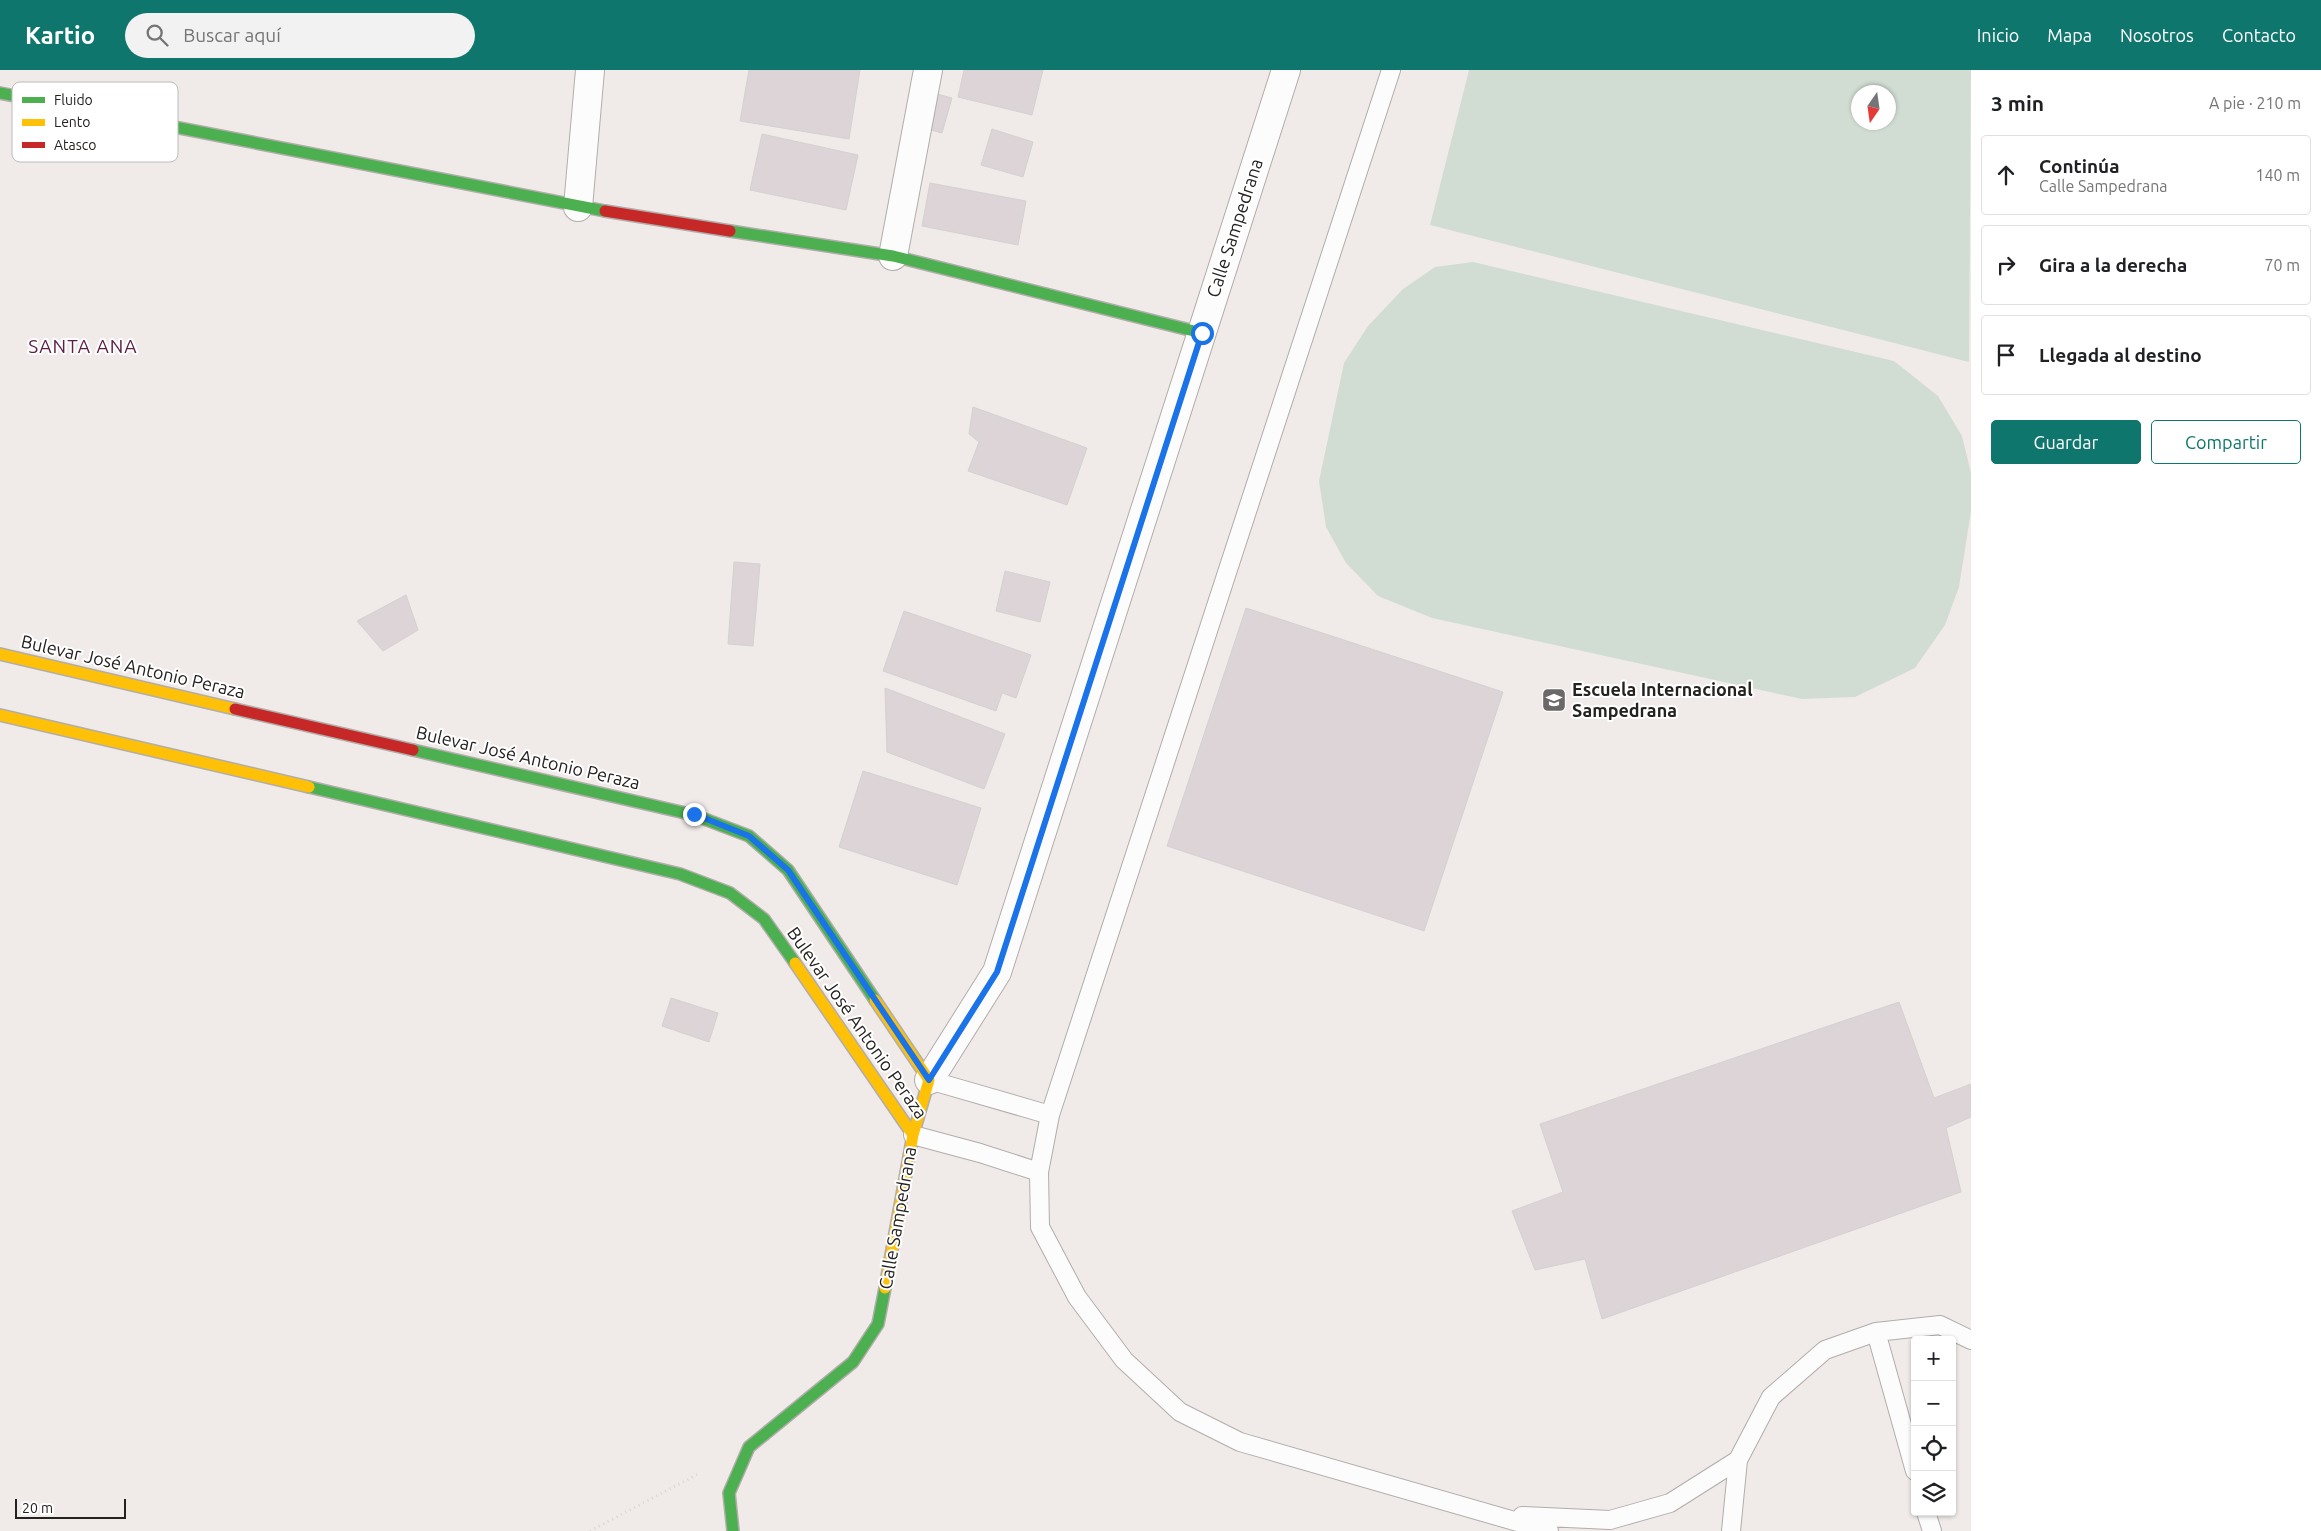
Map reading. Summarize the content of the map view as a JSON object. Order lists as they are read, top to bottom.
{
  "streets": {
    "street": ["Calle Sampedrana", "Bulevar José Antonio Peraza"]
  },
  "crossings": [
    ["Calle Sampedrana", "Bulevar José Antonio Peraza"]
  ],
  "districts": ["SANTA ANA"],
  "places": {
    "school or university": ["Escuela Internacional Sampedrana"]
  },
  "legend": ["Fluido", "Lento", "Atasco"],
  "scale_bar": "20 m",
  "north": "bottom",
  "page": {
    "header": "Kartio",
    "search": "Buscar aquí",
    "nav": [
      "Inicio",
      "Mapa",
      "Nosotros",
      "Contacto"
    ],
    "heading": ["3 min", "A pie · 210 m"],
    "list": [
      ["Continúa", "Calle Sampedrana", "140 m"],
      ["Gira a la derecha", "70 m"],
      "Llegada al destino"
    ],
    "buttons": ["Guardar", "Compartir"],
    "map_buttons": ["+", "−"],
    "scale": "20 m"
  }
}
